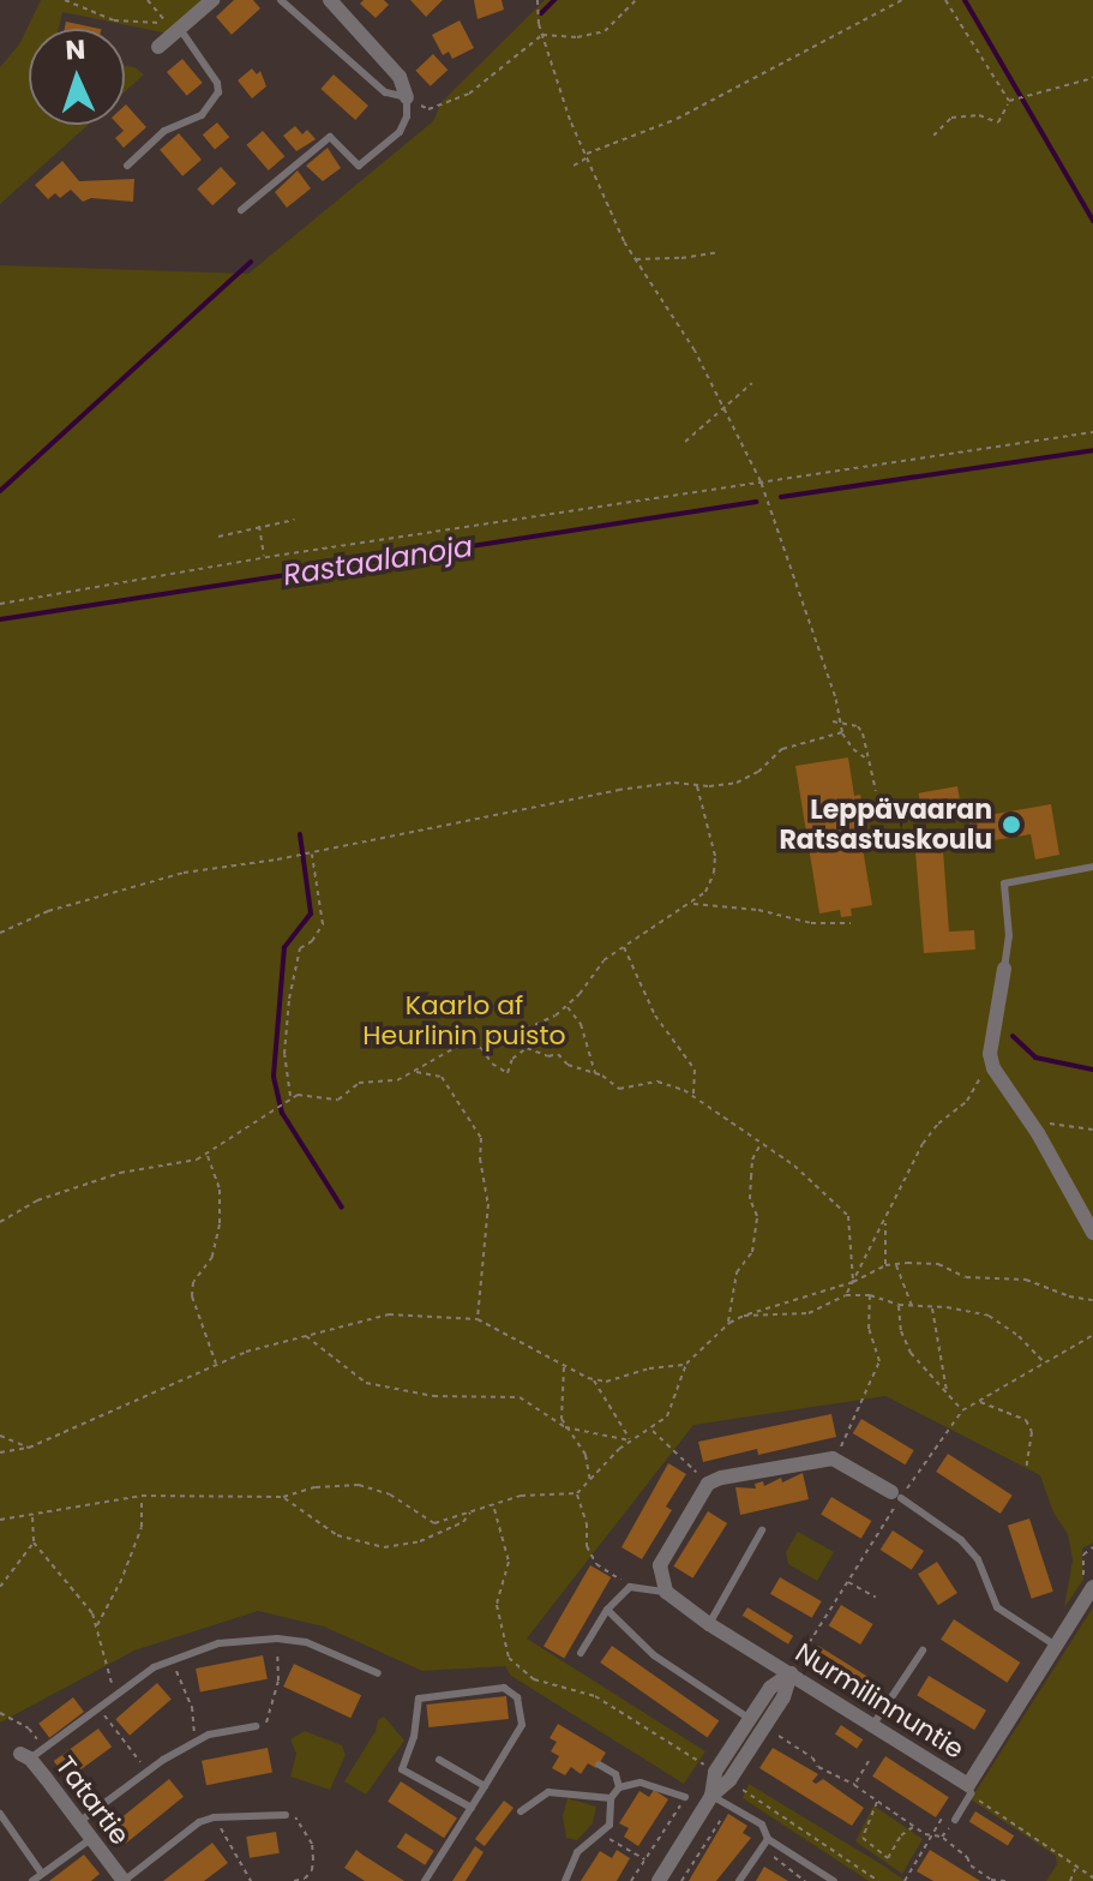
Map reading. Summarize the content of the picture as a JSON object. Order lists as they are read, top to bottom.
{
  "streets": {
    "street": ["Nurmilinnuntie", "Tatartie"]
  },
  "water": ["Rastaalanoja"],
  "parks": ["Kaarlo af Heurlinin puisto"],
  "places": ["Leppävaaran Ratsastuskoulu"],
  "north": "top"
}
